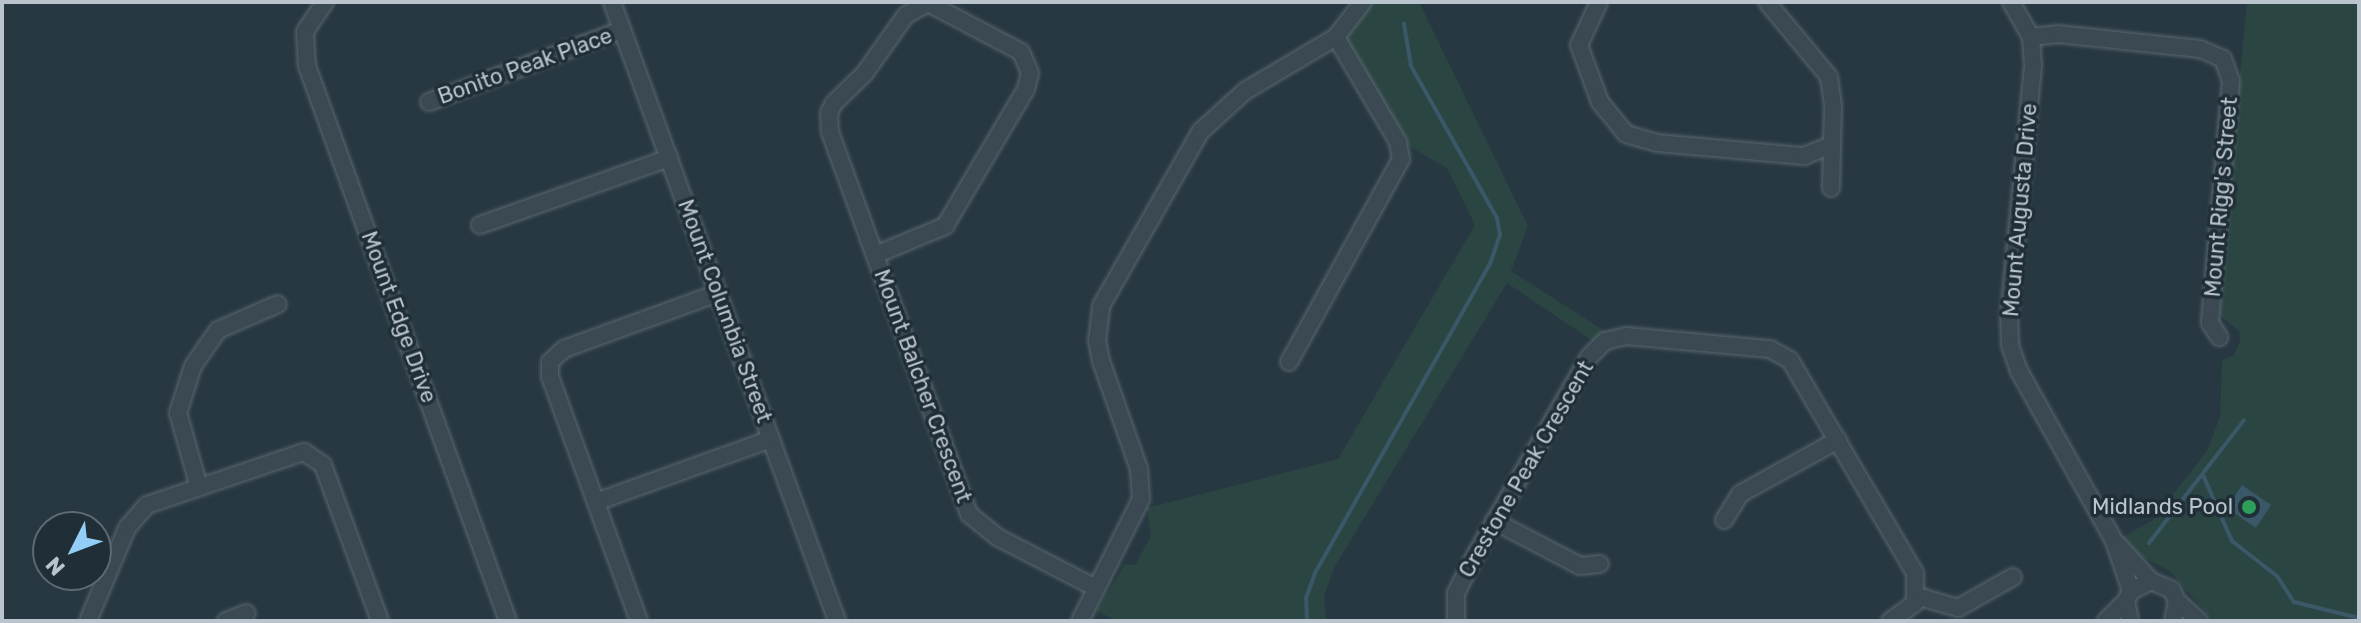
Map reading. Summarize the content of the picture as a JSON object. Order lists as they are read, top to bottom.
{
  "streets": {
    "street": [
      "Bonito Peak Place",
      "Mount Rigg's Street",
      "Mount Augusta Drive",
      "Mount Columbia Street",
      "Mount Edge Drive",
      "Mount Balcher Crescent",
      "Crestone Peak Crescent"
    ]
  },
  "crossings": [
    ["Bonito Peak Place", "Mount Columbia Street"],
    ["Mount Rigg's Street", "Mount Augusta Drive"]
  ],
  "places": ["Midlands Pool"],
  "north": "bottom left"
}
